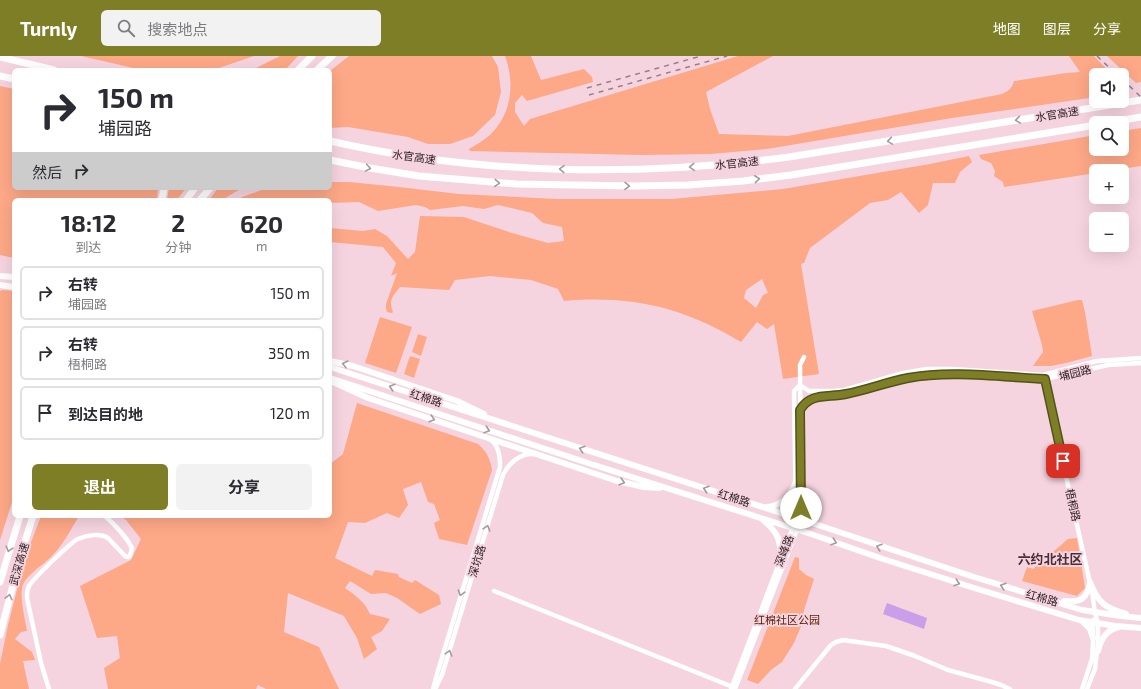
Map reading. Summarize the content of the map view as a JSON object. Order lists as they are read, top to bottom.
{
  "streets": {
    "highway": ["水官高速", "武深高速"],
    "main road": ["红棉路"],
    "street": [
      "埔园路",
      "梧桐路",
      "深峰路",
      "深坑路"
    ]
  },
  "crossings": [
    ["埔园路", "梧桐路"],
    ["埔园路", "深峰路"],
    ["红棉路", "梧桐路"],
    ["红棉路", "深峰路"]
  ],
  "districts": ["六约北社区"],
  "parks": ["红棉社区公园"],
  "page": {
    "header": "Turnly",
    "search": "搜索地点",
    "nav": ["地图", "图层", "分享"],
    "map_buttons": ["+", "−"],
    "turn": ["150 m", "埔园路"],
    "then": "然后",
    "eta": [
      "18:12",
      "到达",
      "2",
      "分钟",
      "620",
      "m"
    ],
    "list": [
      {
        "name": "右转",
        "note": "埔园路",
        "value": "150 m"
      },
      {
        "name": "右转",
        "note": "梧桐路",
        "value": "350 m"
      },
      {
        "name": "到达目的地",
        "value": "120 m"
      }
    ],
    "buttons": ["退出", "分享"]
  }
}
